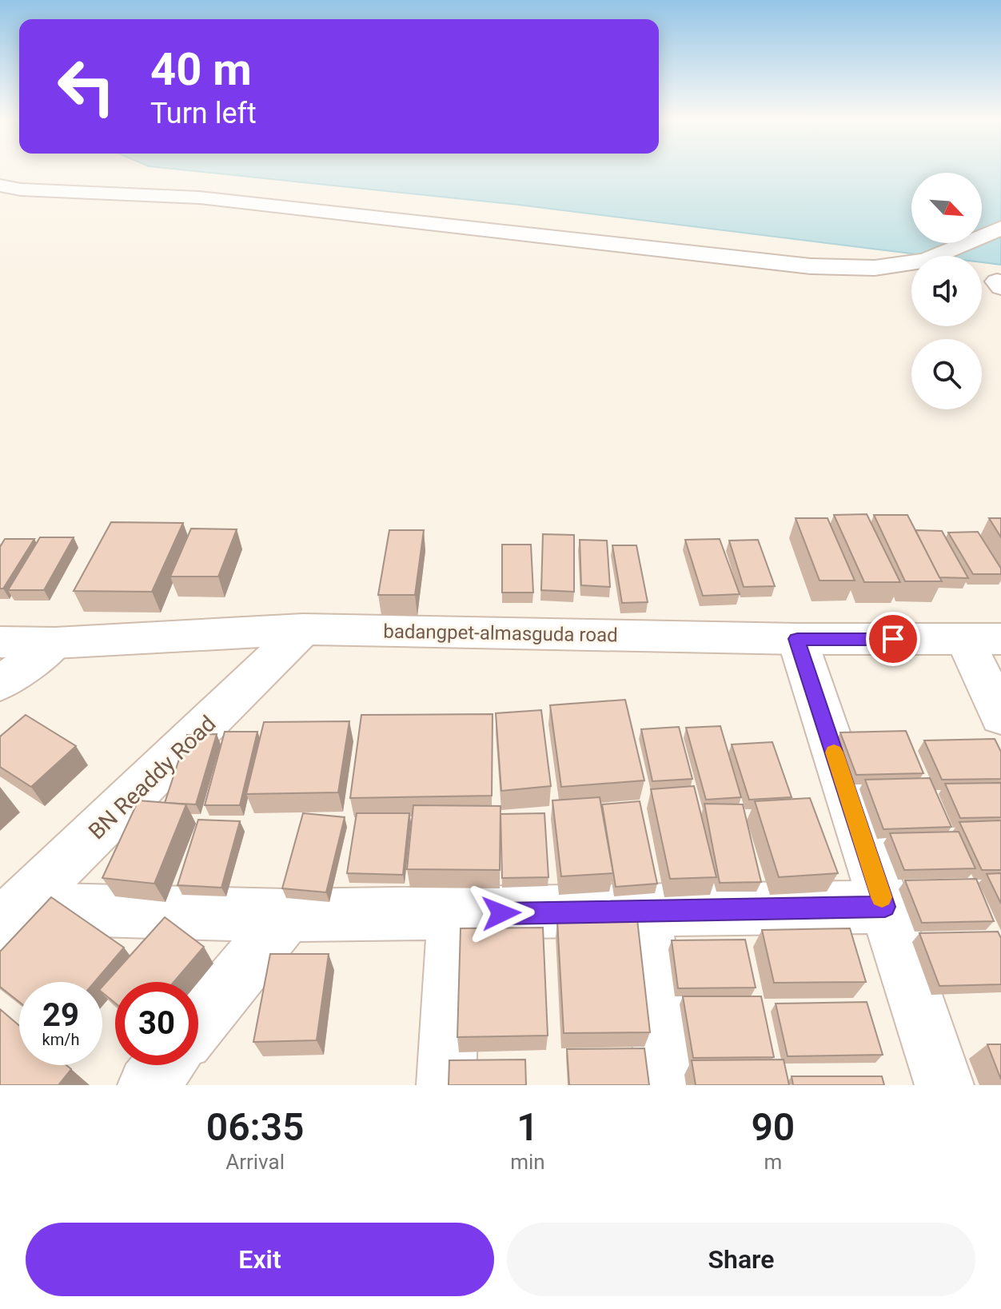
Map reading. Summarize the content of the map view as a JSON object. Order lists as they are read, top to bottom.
{
  "streets": {
    "street": ["badangpet-almasguda road", "BN Readdy Road"]
  },
  "crossings": [
    ["badangpet-almasguda road", "BN Readdy Road"]
  ],
  "north": "bottom right",
  "page": {
    "turn": ["40 m", "Turn left"],
    "speed": "29 km/h",
    "limit": "30",
    "eta": [
      "06:35",
      "Arrival",
      "1",
      "min",
      "90",
      "m"
    ],
    "buttons": ["Exit", "Share"]
  }
}
